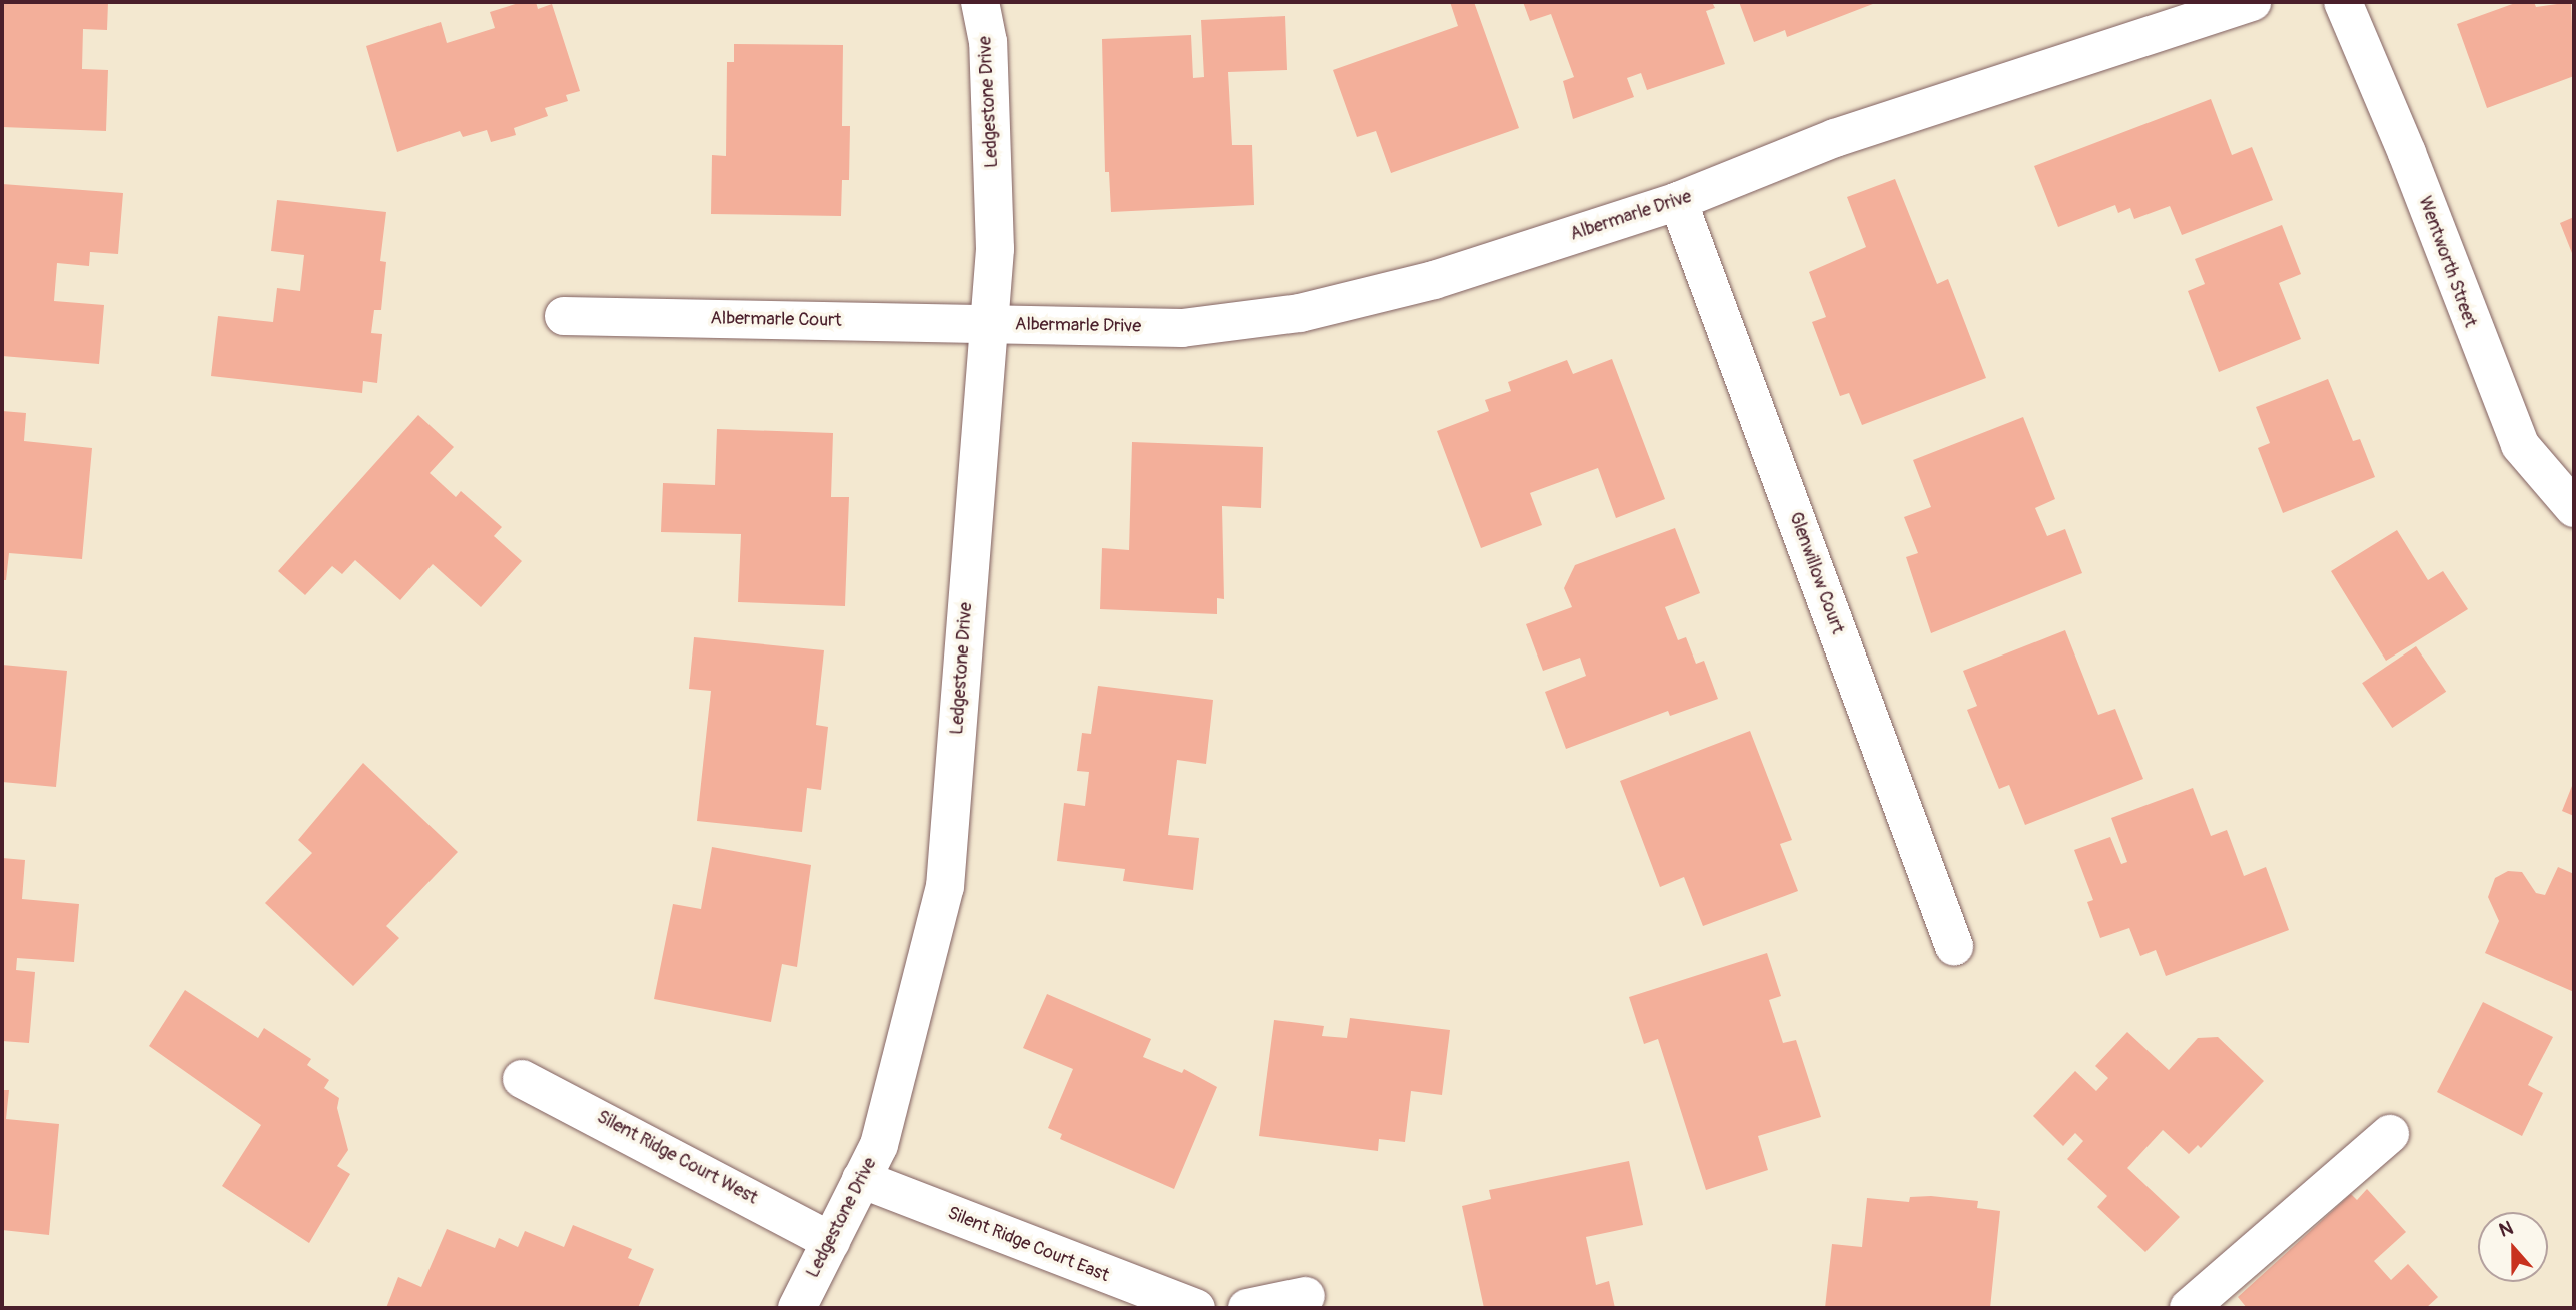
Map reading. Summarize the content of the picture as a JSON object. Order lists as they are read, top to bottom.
{
  "streets": {
    "street": [
      "Ledgestone Drive",
      "Albermarle Drive",
      "Wentworth Street",
      "Albermarle Court",
      "Glenwillow Court",
      "Silent Ridge Court West",
      "Silent Ridge Court East"
    ]
  },
  "crossings": [
    ["Ledgestone Drive", "Albermarle Drive"],
    ["Ledgestone Drive", "Albermarle Court"],
    ["Ledgestone Drive", "Silent Ridge Court West"],
    ["Ledgestone Drive", "Silent Ridge Court East"],
    ["Albermarle Drive", "Albermarle Court"],
    ["Albermarle Drive", "Glenwillow Court"]
  ],
  "north": "top"
}
